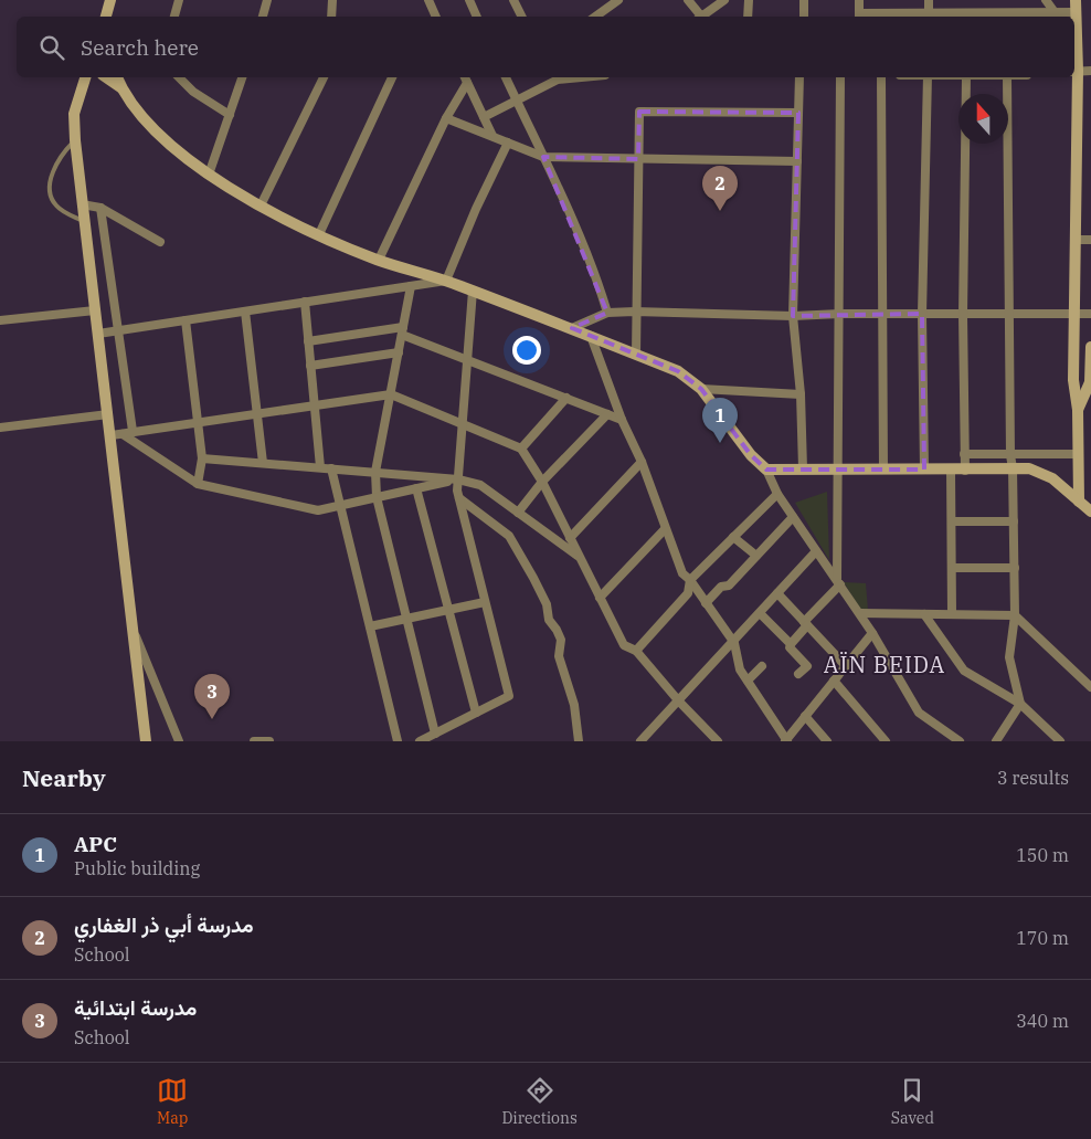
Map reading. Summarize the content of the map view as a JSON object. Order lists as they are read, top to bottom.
{
  "districts": ["AÏN BEIDA"],
  "north": "top",
  "page": {
    "search": "Search here",
    "pins": ["2", "1", "3"],
    "heading": ["Nearby", "3 results"],
    "list": [
      {
        "mark": "1",
        "name": "APC",
        "note": "Public building",
        "value": "150 m"
      },
      {
        "mark": "2",
        "name": "مدرسة أبي ذر الغفاري",
        "note": "School",
        "value": "170 m"
      },
      {
        "mark": "3",
        "name": "مدرسة ابتدائية",
        "note": "School",
        "value": "340 m"
      }
    ],
    "nav": ["Map", "Directions", "Saved"]
  }
}
